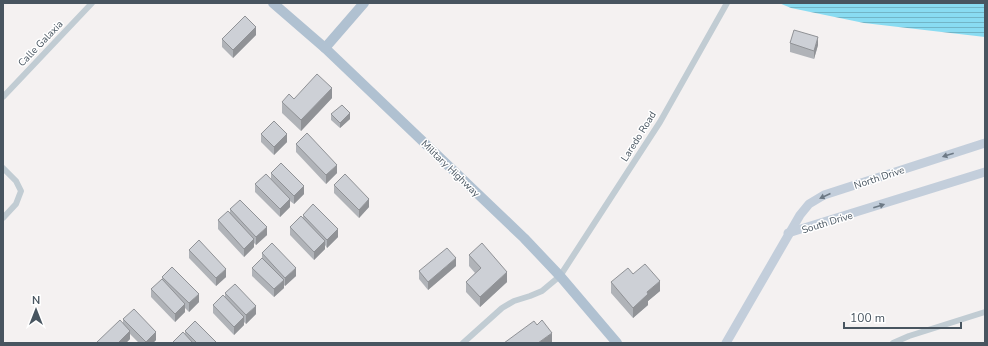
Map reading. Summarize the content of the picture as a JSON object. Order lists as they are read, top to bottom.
{
  "streets": {
    "main road": ["Military Highway"],
    "street": [
      "Calle Galaxia",
      "Laredo Road",
      "North Drive",
      "South Drive"
    ]
  },
  "crossings": [
    ["Laredo Road", "Military Highway"],
    ["North Drive", "South Drive"]
  ],
  "one_way": ["North Drive", "South Drive"],
  "scale_bar": "100 m",
  "north": "top"
}
